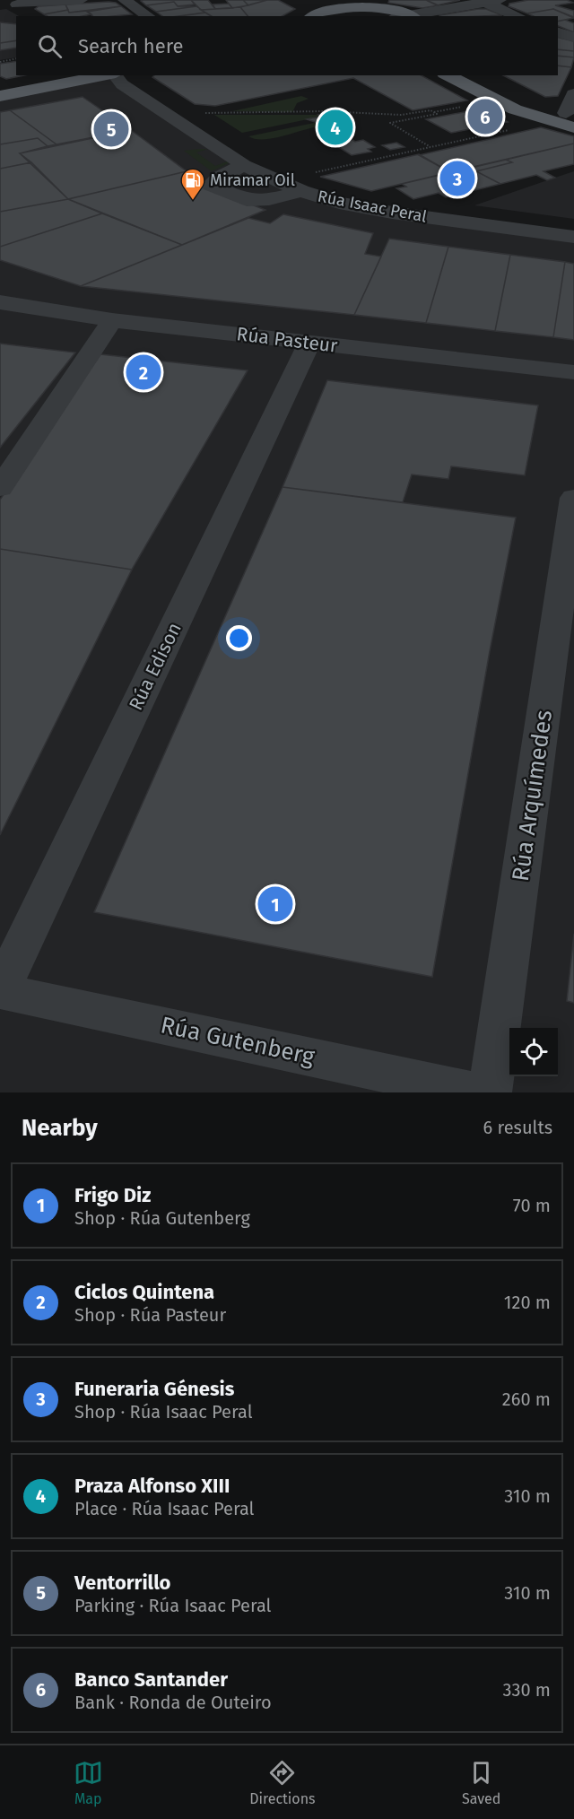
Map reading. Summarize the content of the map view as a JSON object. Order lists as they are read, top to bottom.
{
  "streets": {
    "street": [
      "Rúa Isaac Peral",
      "Rúa Pasteur",
      "Rúa Edison",
      "Rúa Arquímedes",
      "Rúa Gutenberg"
    ]
  },
  "crossings": [
    ["Rúa Pasteur", "Rúa Edison"],
    ["Rúa Edison", "Rúa Gutenberg"]
  ],
  "places": {
    "fuel station": ["Miramar Oil"]
  },
  "page": {
    "search": "Search here",
    "pins": [
      "6",
      "4",
      "5",
      "3",
      "2",
      "1"
    ],
    "heading": ["Nearby", "6 results"],
    "list": [
      {
        "mark": "1",
        "name": "Frigo Diz",
        "note": "Shop · Rúa Gutenberg",
        "value": "70 m"
      },
      {
        "mark": "2",
        "name": "Ciclos Quintena",
        "note": "Shop · Rúa Pasteur",
        "value": "120 m"
      },
      {
        "mark": "3",
        "name": "Funeraria Génesis",
        "note": "Shop · Rúa Isaac Peral",
        "value": "260 m"
      },
      {
        "mark": "4",
        "name": "Praza Alfonso XIII",
        "note": "Place · Rúa Isaac Peral",
        "value": "310 m"
      },
      {
        "mark": "5",
        "name": "Ventorrillo",
        "note": "Parking · Rúa Isaac Peral",
        "value": "310 m"
      },
      {
        "mark": "6",
        "name": "Banco Santander",
        "note": "Bank · Ronda de Outeiro",
        "value": "330 m"
      }
    ],
    "nav": ["Map", "Directions", "Saved"]
  }
}
